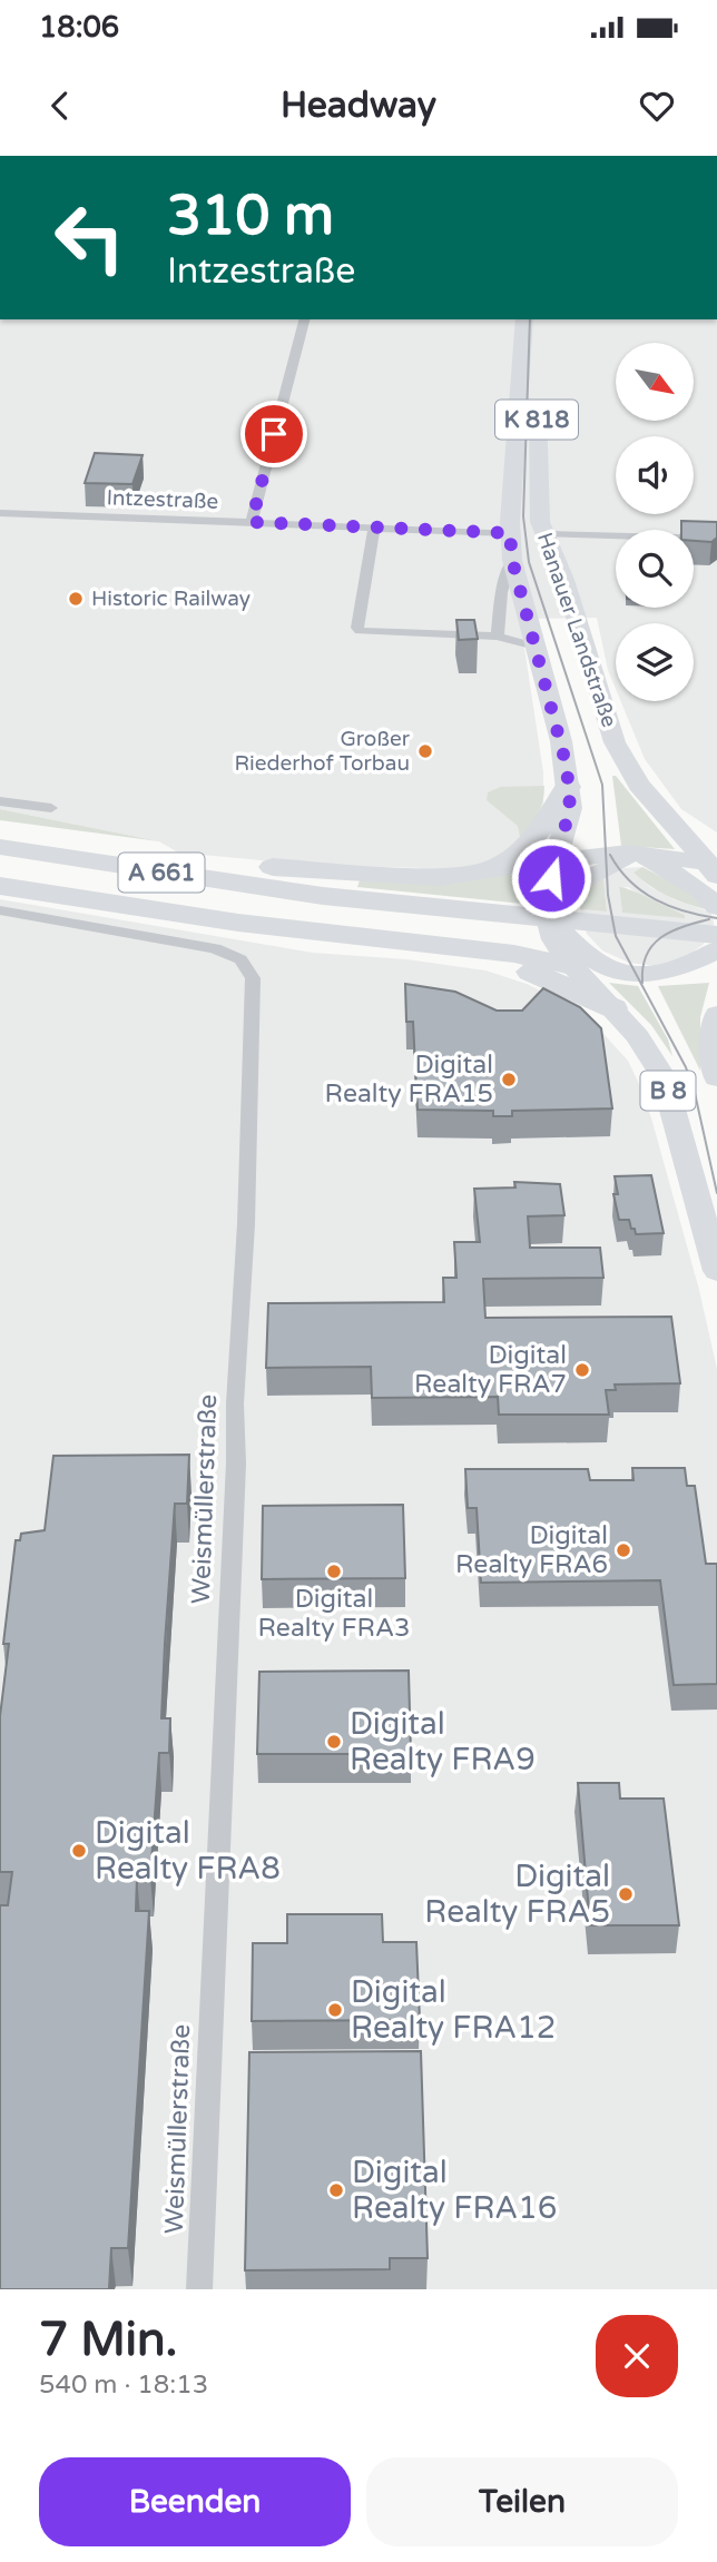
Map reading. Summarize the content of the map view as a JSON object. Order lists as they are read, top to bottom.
{
  "streets": {
    "highway": ["A 661"],
    "main road": ["K 818", "Hanauer Landstraße", "B 8"],
    "street": ["Intzestraße", "Weismüllerstraße"]
  },
  "crossings": [
    ["Intzestraße", "Hanauer Landstraße"],
    ["Hanauer Landstraße", "B 8"]
  ],
  "places": [
    "Historic Railway",
    "Großer Riederhof Torbau",
    "Digital Realty FRA15",
    "Digital Realty FRA7",
    "Digital Realty FRA6",
    "Digital Realty FRA3",
    "Digital Realty FRA9",
    "Digital Realty FRA8",
    "Digital Realty FRA5",
    "Digital Realty FRA12",
    "Digital Realty FRA16"
  ],
  "north": "bottom right",
  "page": {
    "status": "18:06",
    "header": "Headway",
    "turn": ["310 m", "Intzestraße"],
    "heading": ["7 Min.", "540 m · 18:13"],
    "buttons": ["Beenden", "Teilen"]
  }
}
